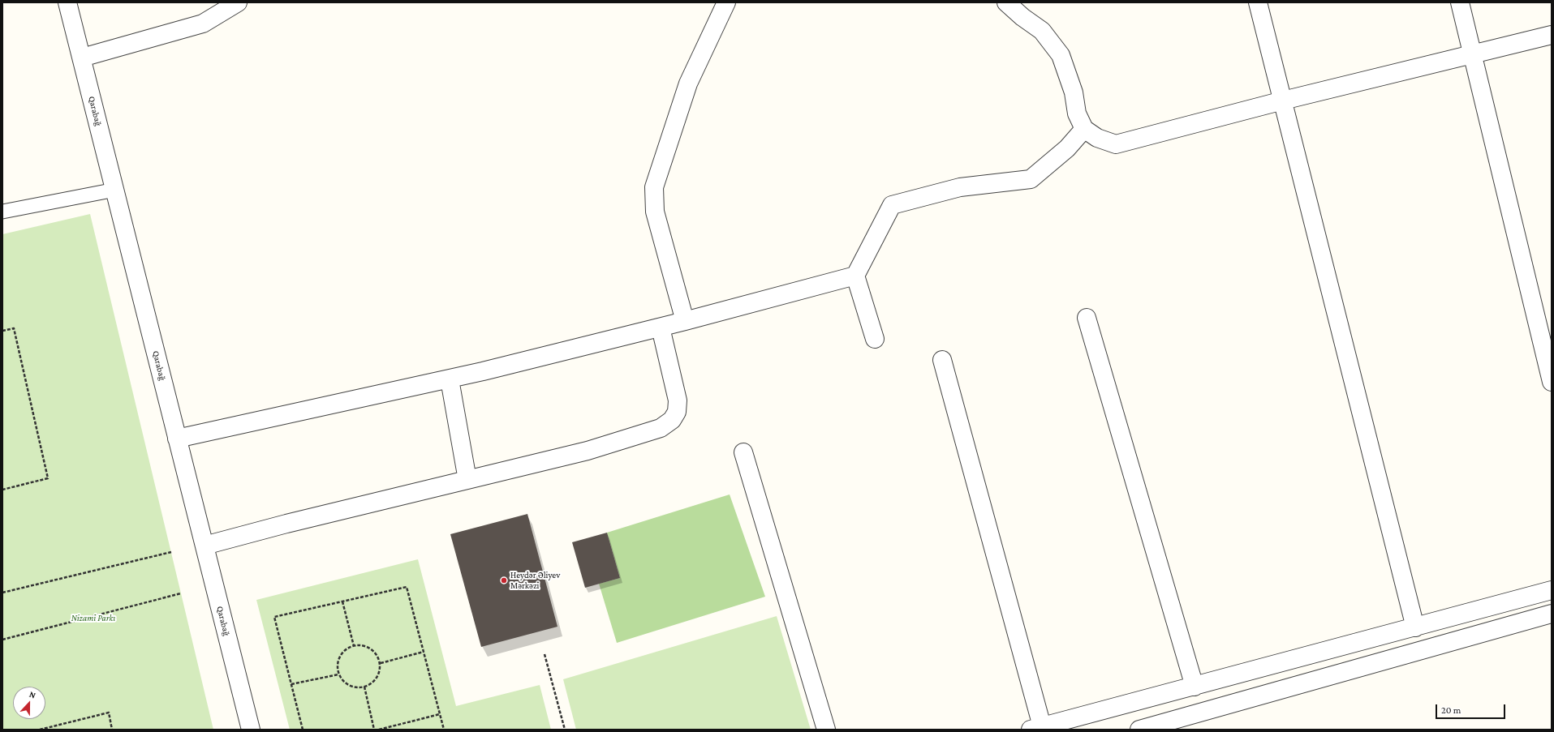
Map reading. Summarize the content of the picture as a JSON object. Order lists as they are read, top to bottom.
{
  "streets": {
    "street": ["Qarabağ"]
  },
  "parks": ["Nizami Parkı"],
  "places": ["Heydər Əliyev Mərkəzi"],
  "scale_bar": "20 m",
  "north": "top"
}
